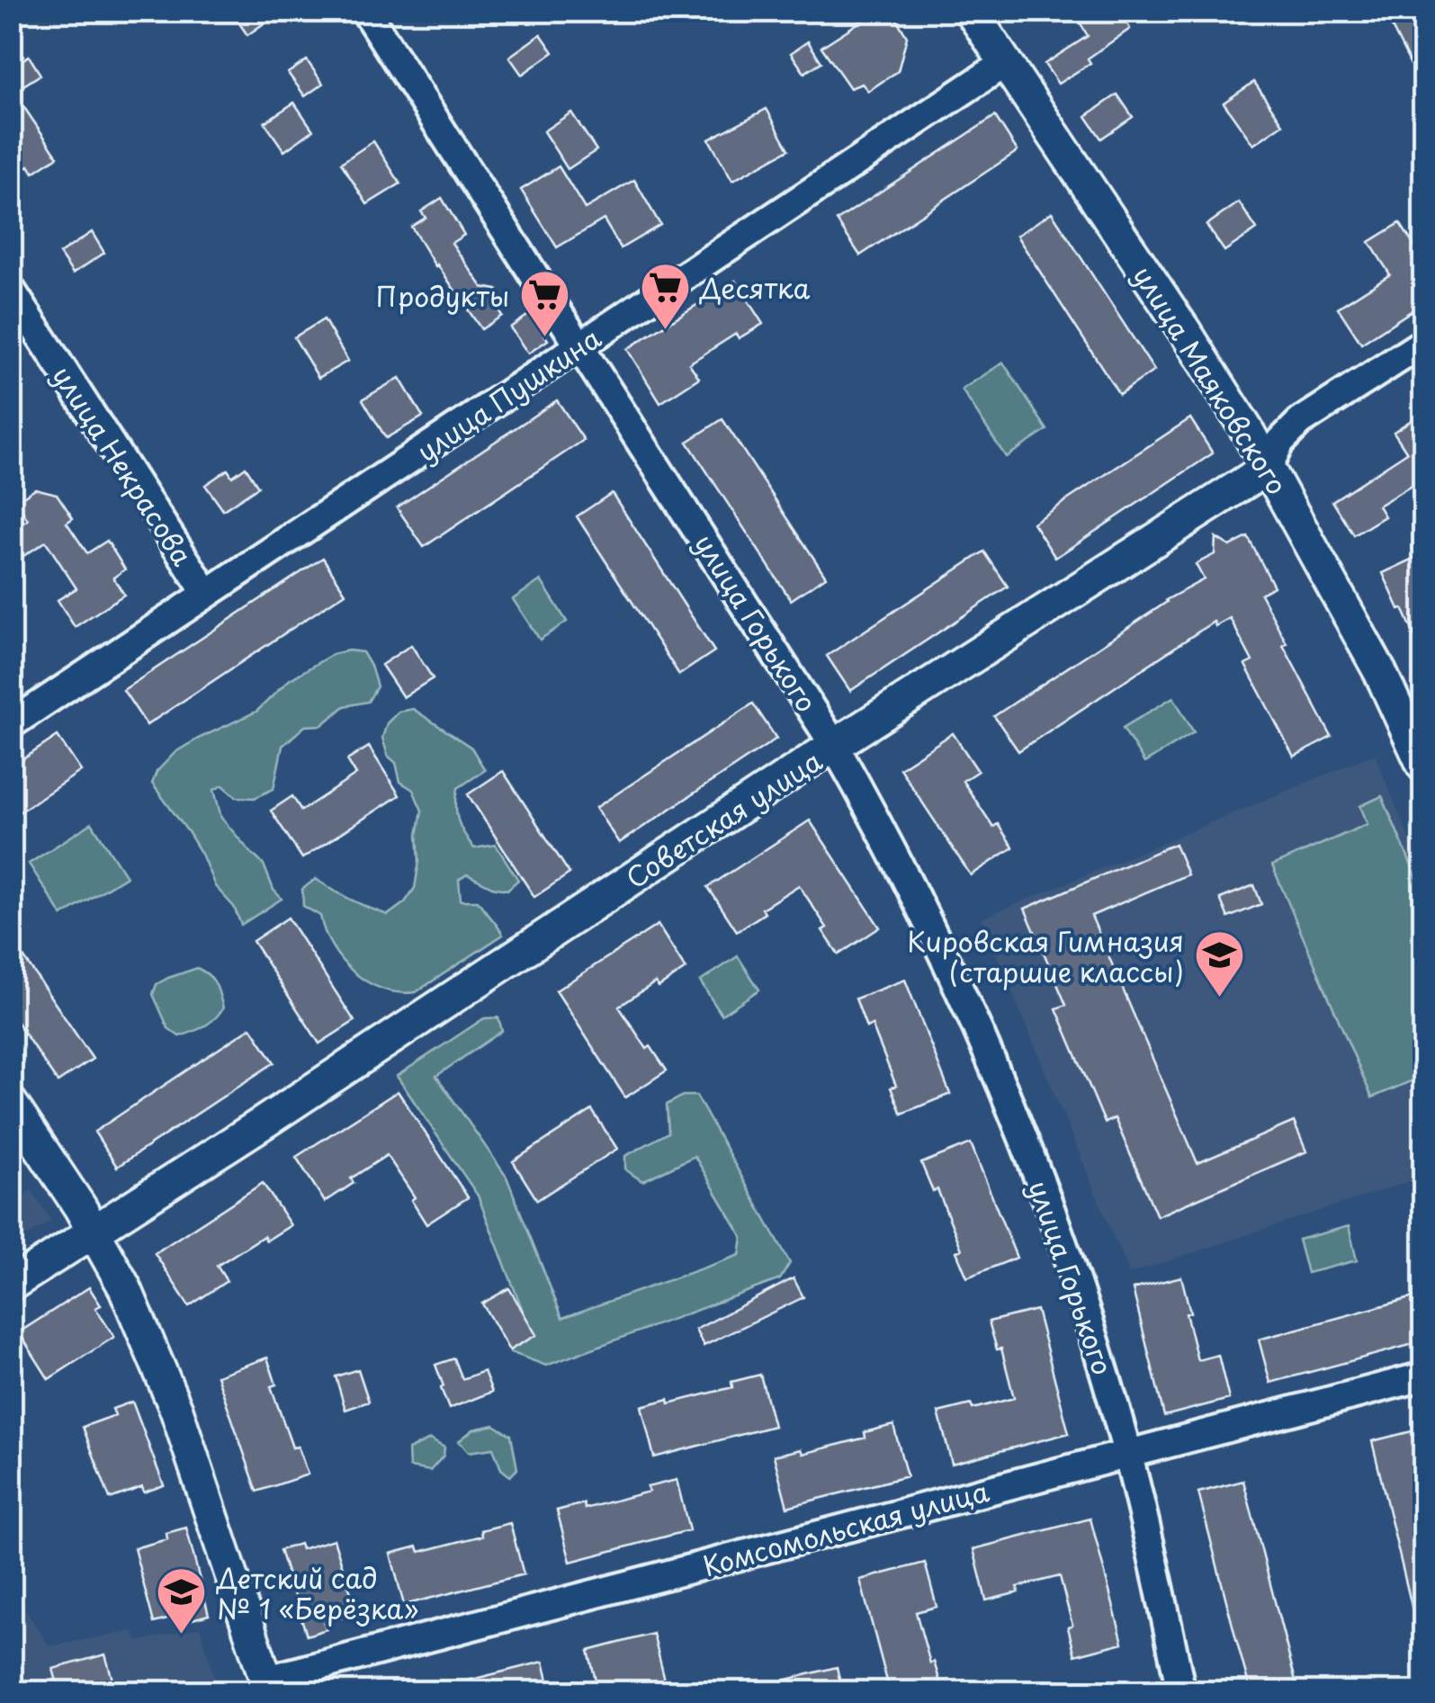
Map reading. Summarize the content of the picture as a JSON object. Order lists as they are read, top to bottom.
{
  "streets": {
    "street": [
      "улица Маяковского",
      "улица Пушкина",
      "улица Некрасова",
      "улица Горького",
      "Советская улица",
      "Комсомольская улица"
    ]
  },
  "crossings": [
    ["улица Маяковского", "улица Пушкина"],
    ["улица Маяковского", "Советская улица"],
    ["улица Пушкина", "улица Некрасова"],
    ["улица Пушкина", "улица Горького"],
    ["улица Горького", "Советская улица"],
    ["улица Горького", "Комсомольская улица"]
  ],
  "places": {
    "supermarket": ["Десятка", "Продукты"],
    "school or university": ["Кировская Гимназия (старшие классы)", "Детский сад № 1 «Берёзка»"]
  }
}
